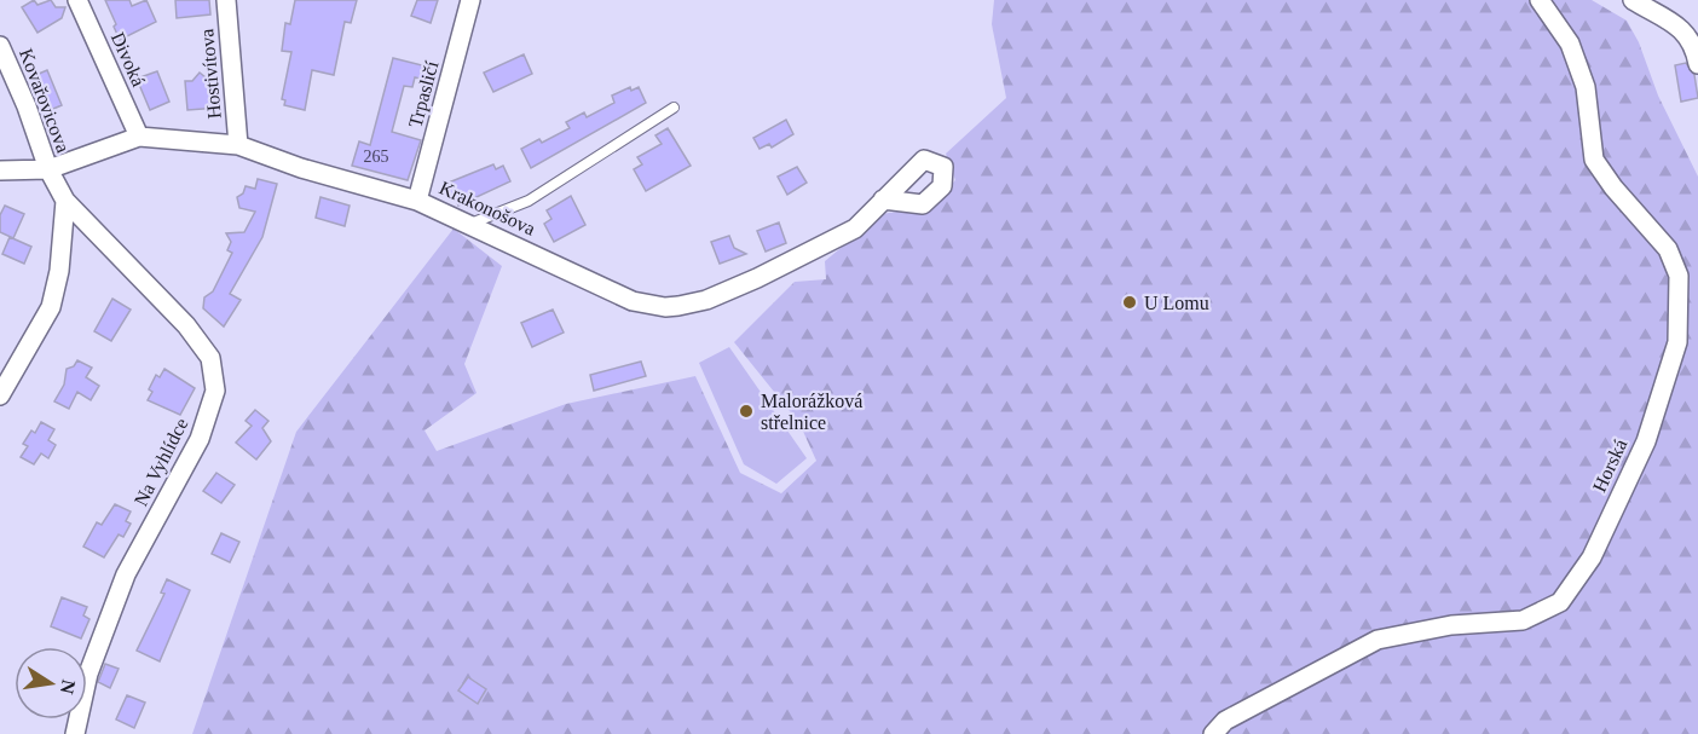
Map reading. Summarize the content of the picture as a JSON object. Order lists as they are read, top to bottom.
{
  "streets": {
    "street": [
      "Divoká",
      "Hostivítova",
      "Trpasličí",
      "Kovařovicova",
      "Krakonošova",
      "Na Vyhlídce",
      "Horská"
    ]
  },
  "crossings": [
    ["Divoká", "Krakonošova"],
    ["Hostivítova", "Krakonošova"],
    ["Trpasličí", "Krakonošova"],
    ["Kovařovicova", "Krakonošova"],
    ["Kovařovicova", "Na Vyhlídce"],
    ["Krakonošova", "Na Vyhlídce"]
  ],
  "places": ["U Lomu", "Malorážková střelnice"],
  "house_numbers": ["265"],
  "north": "right"
}
